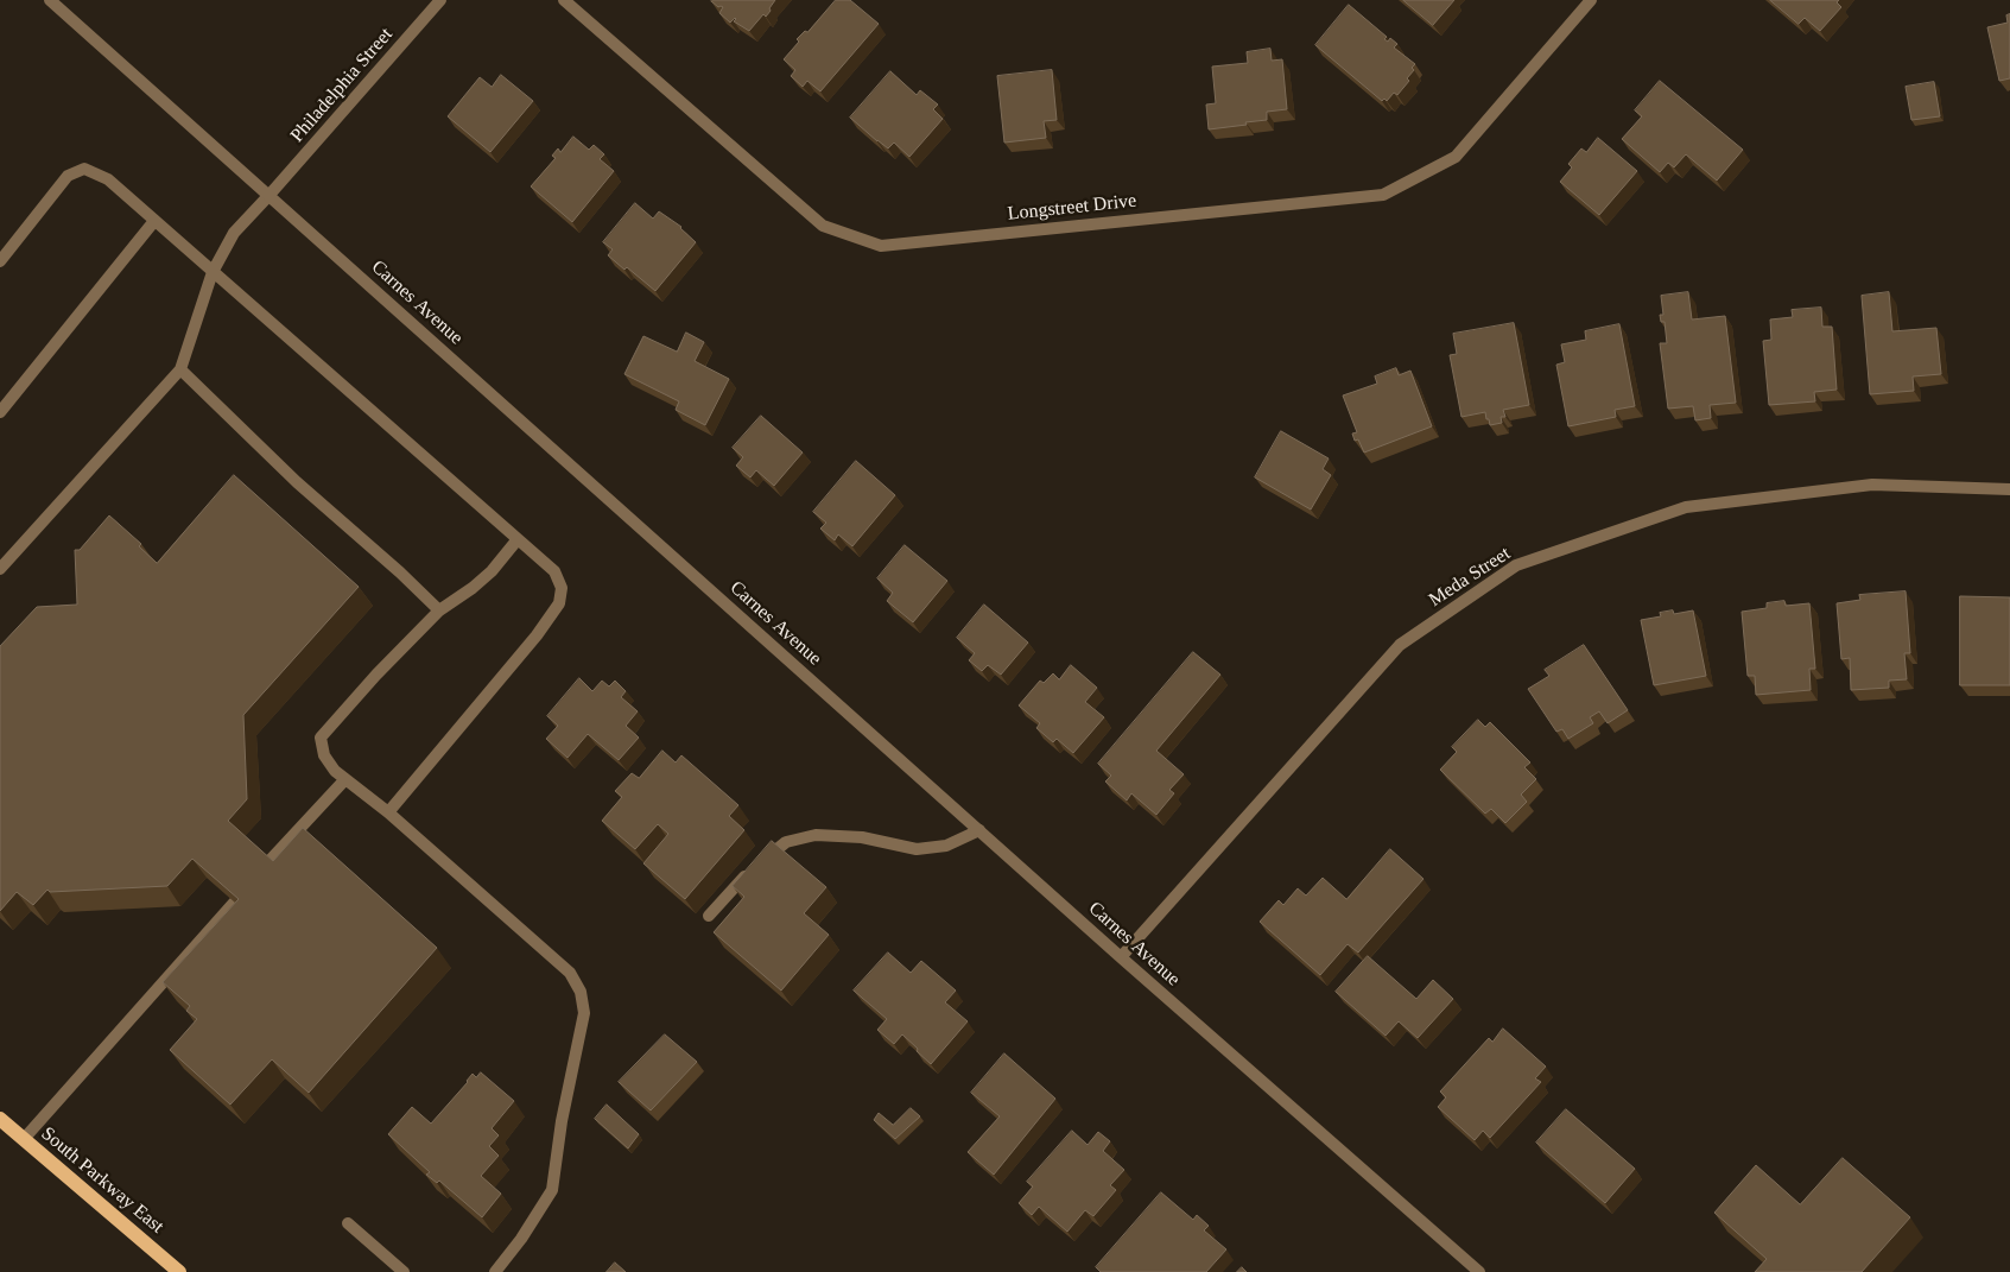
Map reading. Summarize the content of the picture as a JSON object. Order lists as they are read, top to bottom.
{
  "streets": {
    "main road": ["South Parkway East"],
    "street": [
      "Philadelphia Street",
      "Longstreet Drive",
      "Carnes Avenue",
      "Meda Street"
    ]
  },
  "crossings": [
    ["Philadelphia Street", "Carnes Avenue"],
    ["Carnes Avenue", "Meda Street"]
  ]
}
